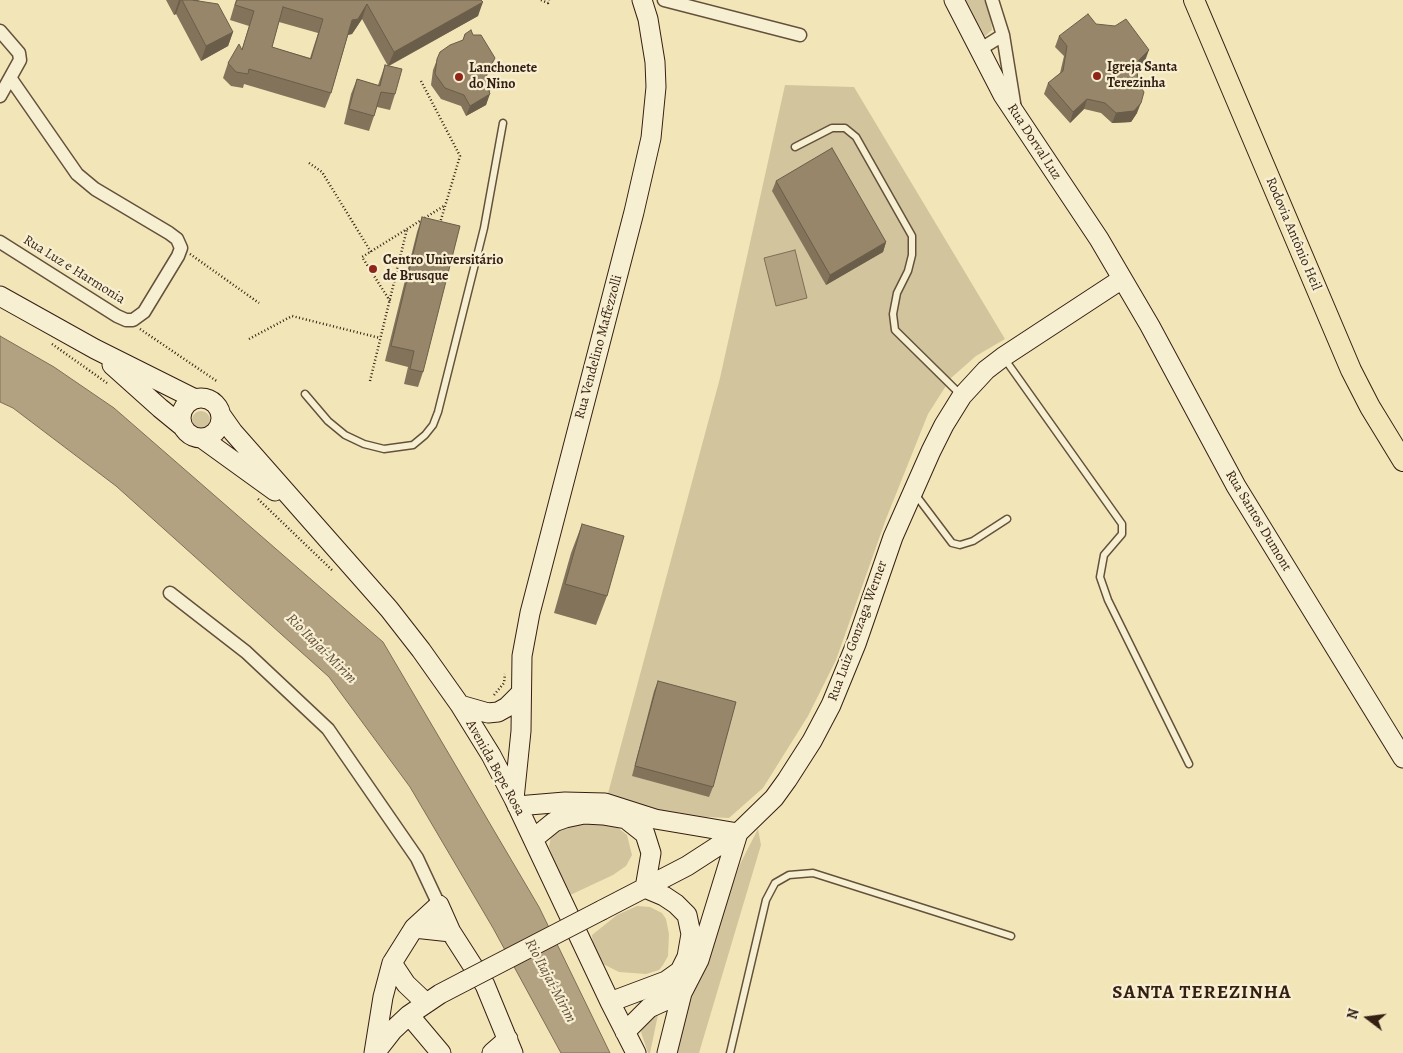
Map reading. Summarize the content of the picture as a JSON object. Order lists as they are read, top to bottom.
{
  "streets": {
    "main road": [
      "Rua Dorval Luz",
      "Rodovia Antônio Heil",
      "Rua Vendelino Maffezzolli",
      "Rua Santos Dumont",
      "Rua Luiz Gonzaga Werner",
      "Avenida Bepe Rosa"
    ],
    "street": ["Rua Luz e Harmonia"]
  },
  "crossings": [
    ["Rua Dorval Luz", "Rua Santos Dumont"],
    ["Rua Dorval Luz", "Rua Luiz Gonzaga Werner"],
    ["Rua Vendelino Maffezzolli", "Avenida Bepe Rosa"],
    ["Rua Santos Dumont", "Rua Luiz Gonzaga Werner"]
  ],
  "districts": ["SANTA TEREZINHA"],
  "water": ["Rio Itajaí-Mirim"],
  "places": ["Igreja Santa Terezinha", "Lanchonete do Nino", "Centro Universitário de Brusque"],
  "north": "left"
}
